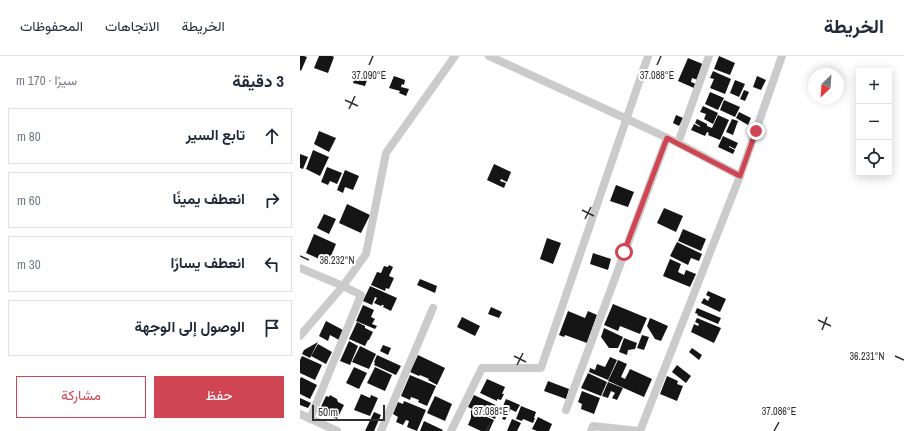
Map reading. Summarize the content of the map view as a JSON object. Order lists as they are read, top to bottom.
{
  "scale_bar": "50 m",
  "north": "bottom left",
  "page": {
    "header": "الخريطة",
    "nav": ["الخريطة", "الاتجاهات", "المحفوظات"],
    "heading": ["3 دقيقة", "سيرًا · 170 m"],
    "map_buttons": ["+", "−"],
    "list": [
      ["تابع السير", "80 m"],
      ["انعطف يمينًا", "60 m"],
      ["انعطف يسارًا", "30 m"],
      "الوصول إلى الوجهة"
    ],
    "buttons": ["حفظ", "مشاركة"],
    "scale": "50 m"
  },
  "coordinates": [
    "37.090°E",
    "37.088°E",
    "36.232°N",
    "36.231°N",
    "37.086°E"
  ]
}
